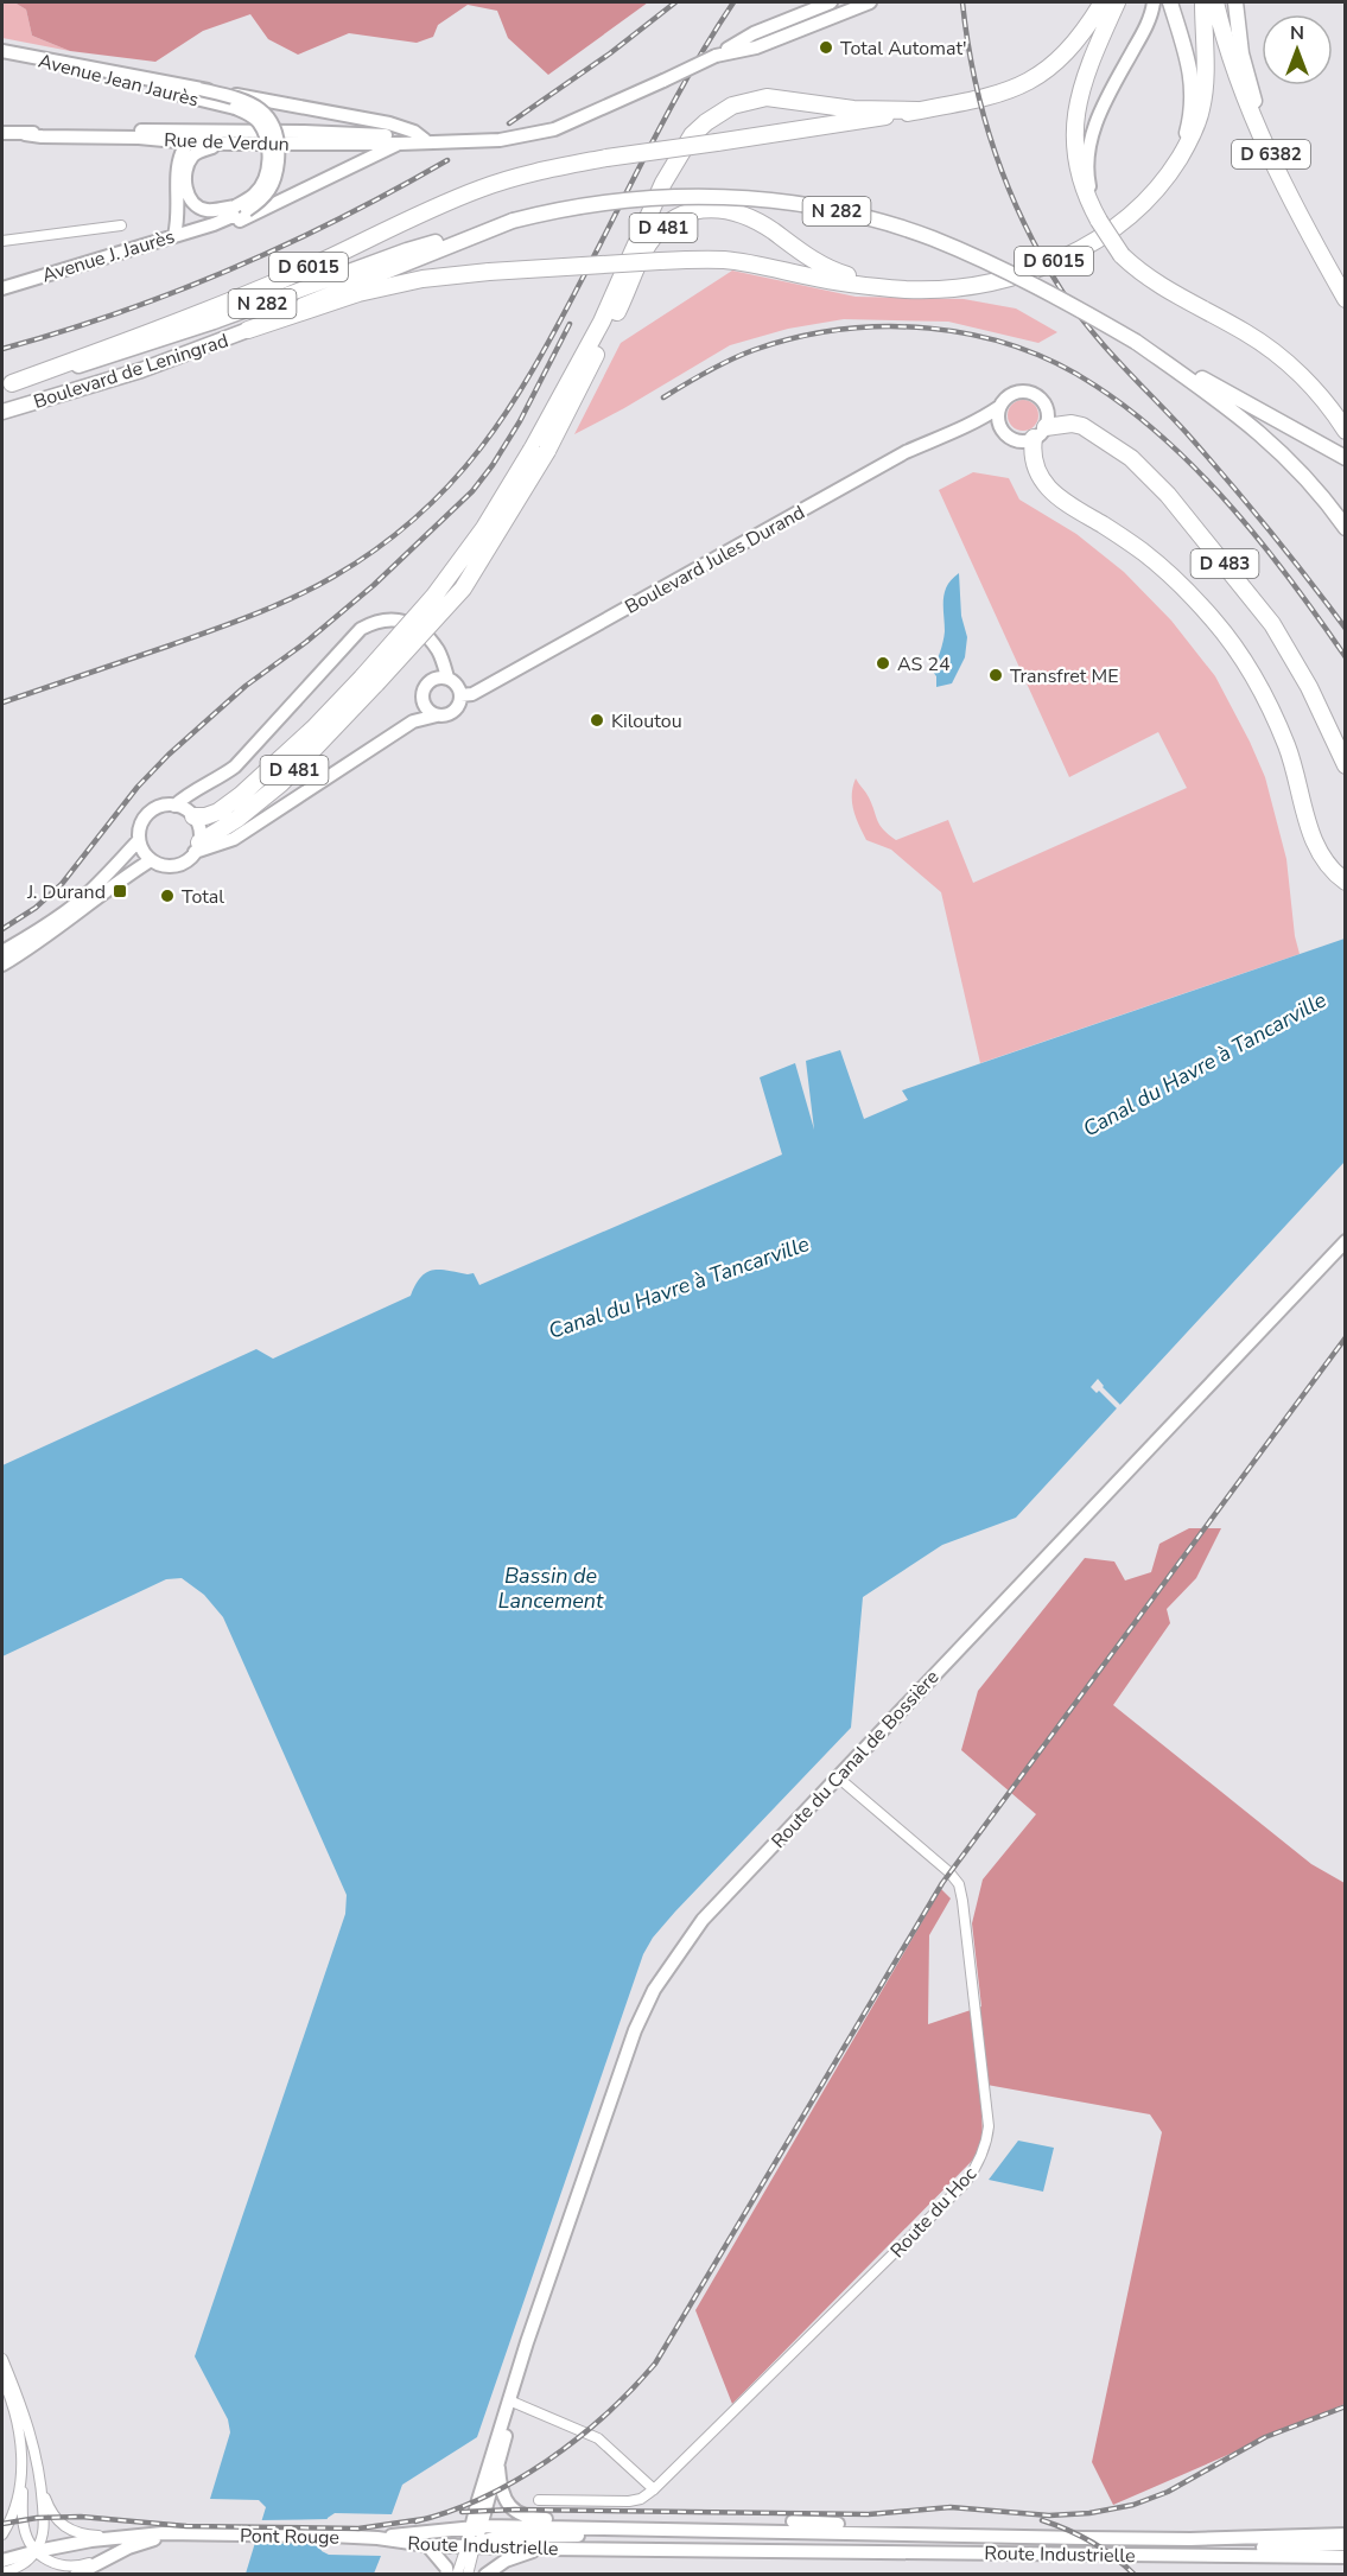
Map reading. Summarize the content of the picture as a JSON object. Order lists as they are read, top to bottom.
{
  "streets": {
    "highway": [
      "D 6382",
      "D 481",
      "D 6015",
      "D 483"
    ],
    "main road": [
      "Avenue Jean Jaurès",
      "Rue de Verdun",
      "N 282",
      "Avenue J. Jaurès",
      "Boulevard de Leningrad",
      "Boulevard Jules Durand",
      "Route du Canal de Bossière",
      "Pont Rouge",
      "Route Industrielle"
    ],
    "street": ["Route du Hoc"]
  },
  "crossings": [
    ["Rue de Verdun", "Avenue J. Jaurès"],
    ["N 282", "Boulevard de Leningrad"],
    ["D 481", "D 6015"],
    ["D 6015", "Boulevard de Leningrad"],
    ["Route du Canal de Bossière", "Route du Hoc"],
    ["Route du Canal de Bossière", "Route Industrielle"],
    ["Pont Rouge", "Route Industrielle"]
  ],
  "water": ["Canal du Havre à Tancarville", "Bassin de Lancement"],
  "places": {
    "other": [
      "Total Automat'",
      "AS 24",
      "Transfret ME",
      "Kiloutou",
      "Total"
    ],
    "transit": ["J. Durand"]
  },
  "north": "top"
}
